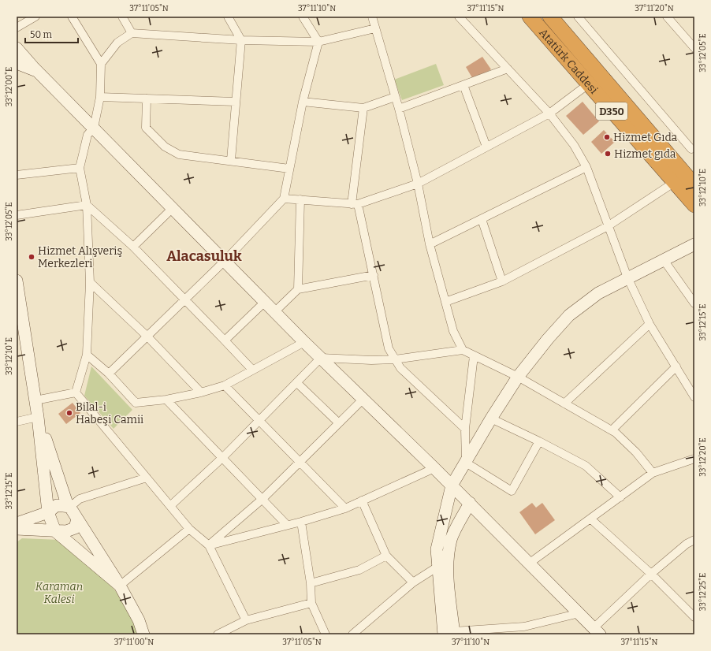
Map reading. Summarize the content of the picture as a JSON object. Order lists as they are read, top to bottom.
{
  "streets": {
    "highway": ["Atatürk Caddesi", "D350"]
  },
  "districts": ["Alacasuluk"],
  "parks": ["Karaman Kalesi"],
  "places": [
    "Hizmet Gıda",
    "Hizmet gıda",
    "Hizmet Alışveriş Merkezleri",
    "Bilal-i Habeşi Camii"
  ],
  "scale_bar": "50 m",
  "coordinates": [
    "37°11'05\"N",
    "37°11'10\"N",
    "37°11'15\"N",
    "37°11'20\"N",
    "33°12'05\"E",
    "33°12'00\"E",
    "33°12'10\"E",
    "33°12'15\"E",
    "33°12'20\"E",
    "33°12'25\"E",
    "37°11'00\"N"
  ]
}
